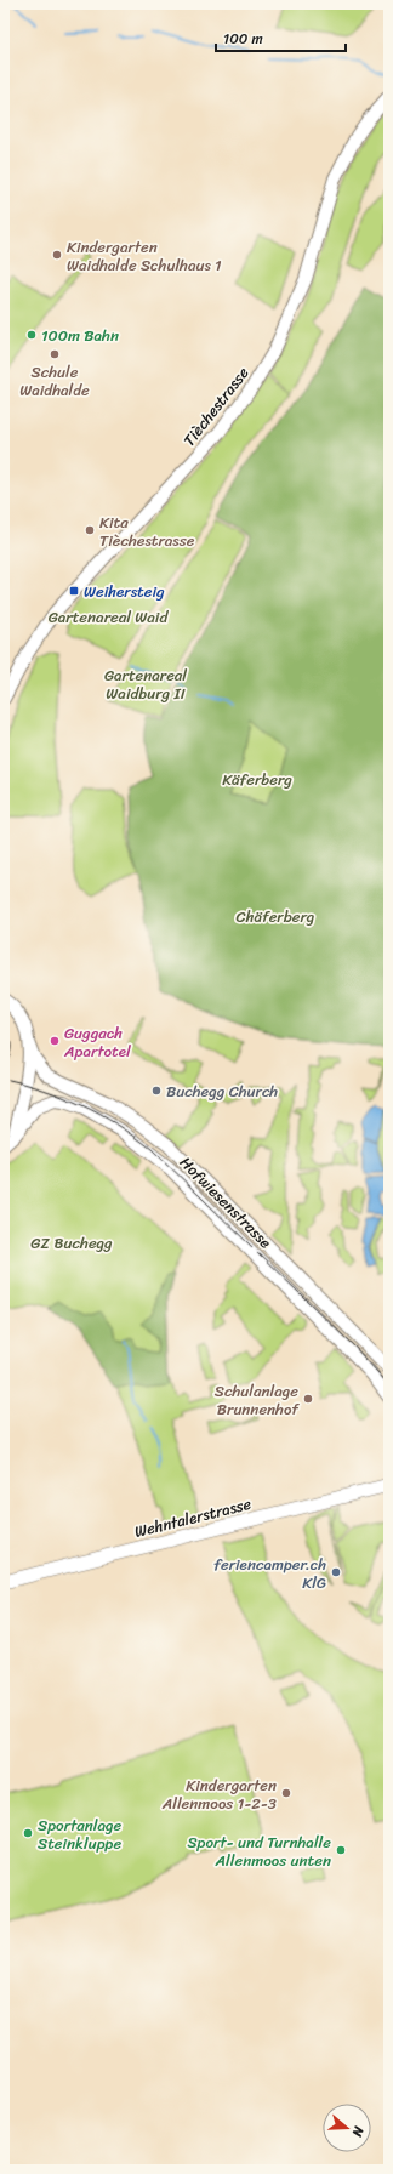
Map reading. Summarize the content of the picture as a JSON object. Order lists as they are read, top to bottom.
{
  "streets": {
    "main road": ["Wehntalerstrasse"],
    "street": ["Tièchestrasse", "Hofwiesenstrasse"]
  },
  "parks": [
    "Gartenareal Waid",
    "Gartenareal Waidburg II",
    "Käferberg",
    "Chäferberg",
    "GZ Buchegg"
  ],
  "places": {
    "other": [
      "Kindergarten Waidhalde Schulhaus 1",
      "100m Bahn",
      "Schule Waidhalde",
      "Kita Tièchestrasse",
      "Guggach Apartotel",
      "Buchegg Church",
      "Schulanlage Brunnenhof",
      "feriencamper.ch KlG",
      "Kindergarten Allenmoos 1-2-3",
      "Sportanlage Steinkluppe",
      "Sport- und Turnhalle Allenmoos unten"
    ],
    "transit": ["Weihersteig"]
  },
  "scale_bar": "100 m",
  "north": "right"
}
